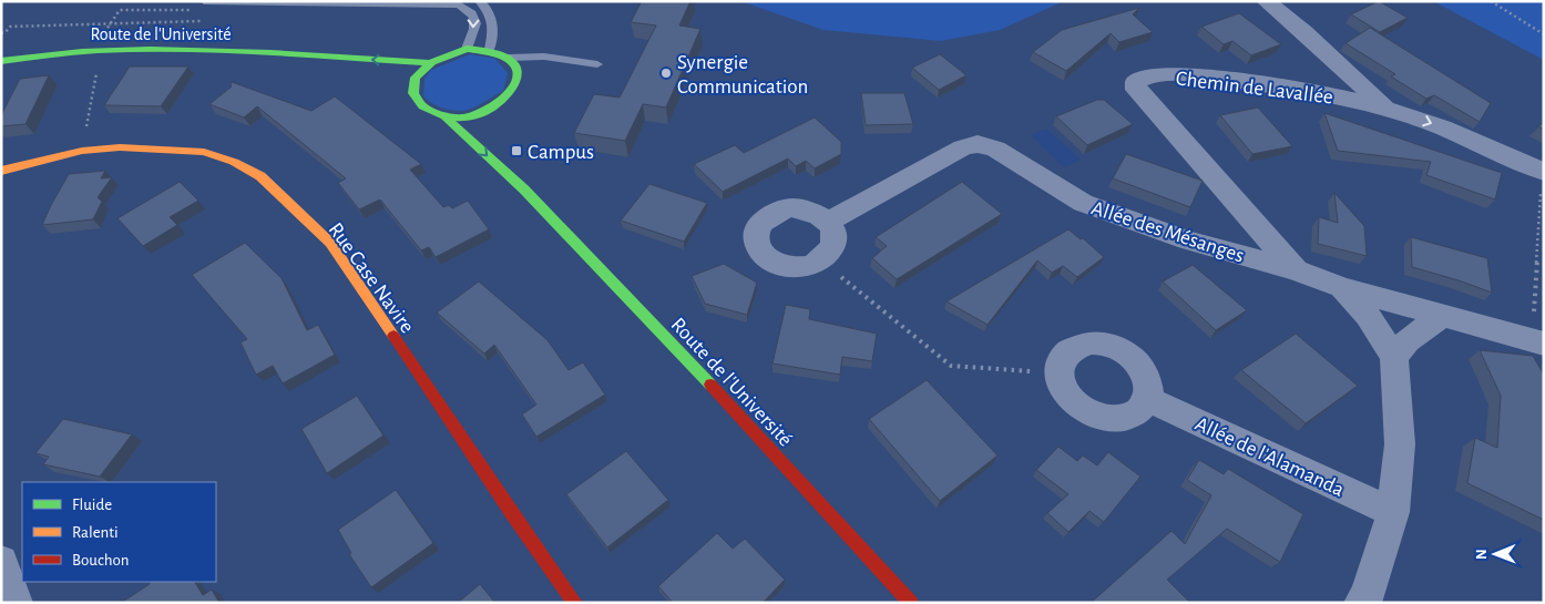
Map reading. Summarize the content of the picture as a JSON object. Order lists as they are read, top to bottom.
{
  "streets": {
    "main road": ["Route de l'Université", "Rue Case Navire"],
    "street": ["Chemin de Lavallée", "Allée des Mésanges", "Allée de l'Alamanda"]
  },
  "crossings": [
    ["Chemin de Lavallée", "Allée des Mésanges"]
  ],
  "places": {
    "other": ["Synergie Communication"],
    "transit": ["Campus"]
  },
  "legend": ["Fluide", "Ralenti", "Bouchon"],
  "north": "left"
}
